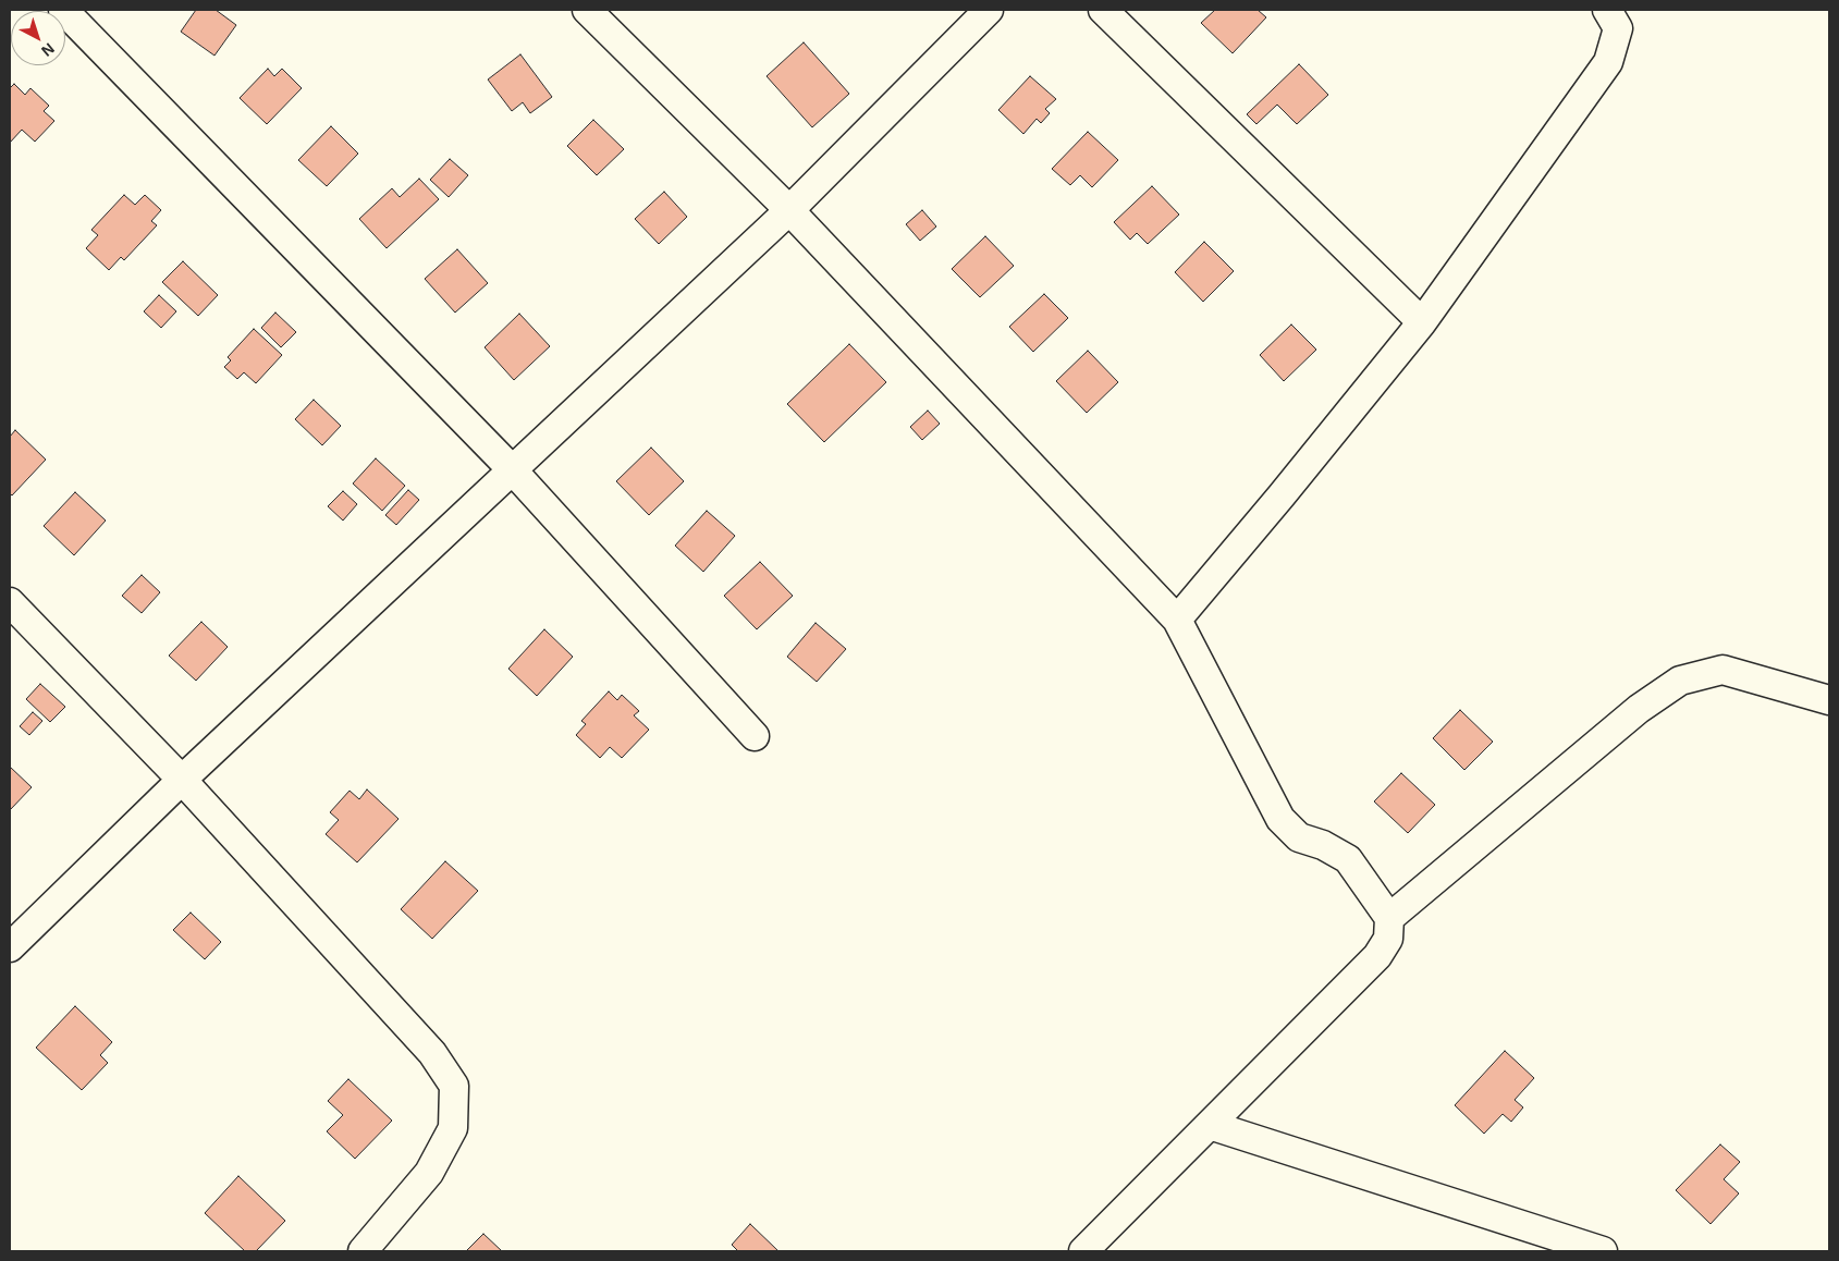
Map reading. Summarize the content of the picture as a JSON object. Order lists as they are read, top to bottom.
{
  "north": "bottom right"
}
